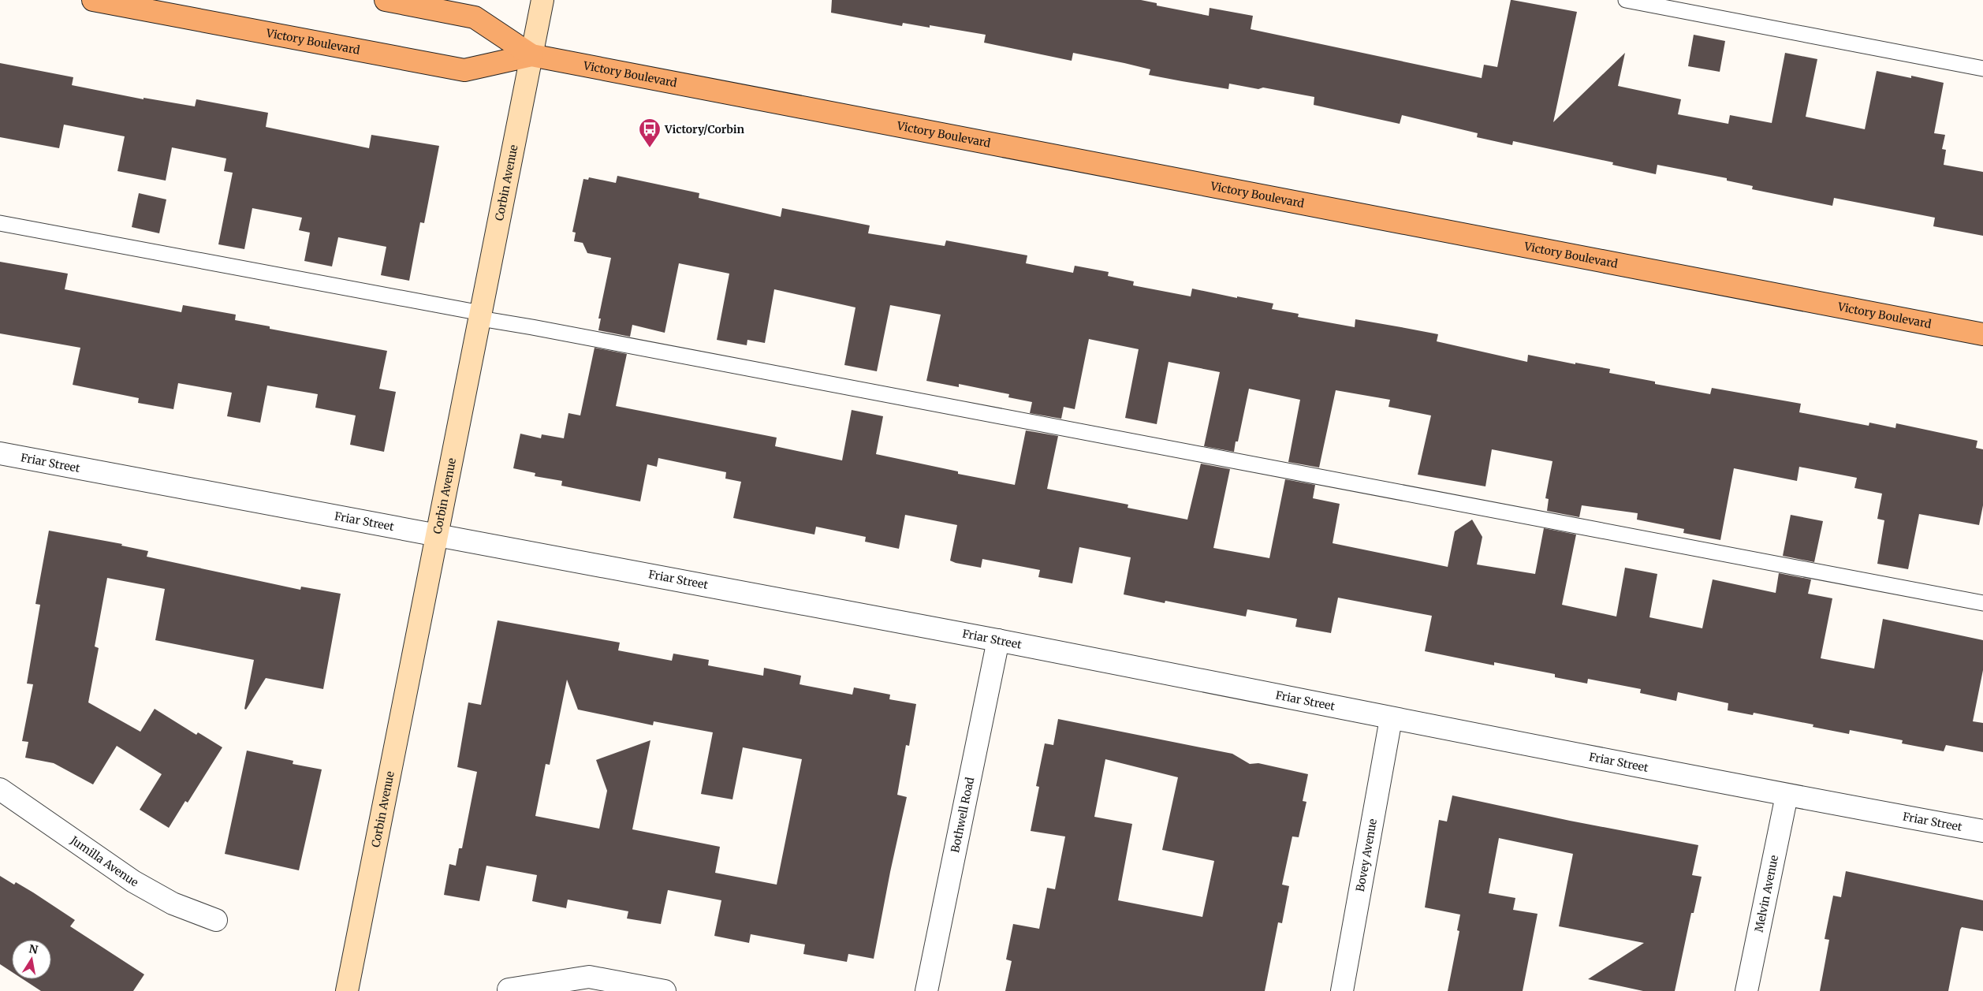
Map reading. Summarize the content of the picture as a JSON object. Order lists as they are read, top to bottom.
{
  "streets": {
    "main road": ["Victory Boulevard", "Corbin Avenue"],
    "street": [
      "Friar Street",
      "Bothwell Road",
      "Bovey Avenue",
      "Jumilla Avenue",
      "Melvin Avenue"
    ]
  },
  "crossings": [
    ["Victory Boulevard", "Corbin Avenue"],
    ["Corbin Avenue", "Friar Street"],
    ["Friar Street", "Bothwell Road"],
    ["Friar Street", "Bovey Avenue"],
    ["Friar Street", "Melvin Avenue"]
  ],
  "places": {
    "bus stop": ["Victory/Corbin"]
  },
  "north": "top"
}
